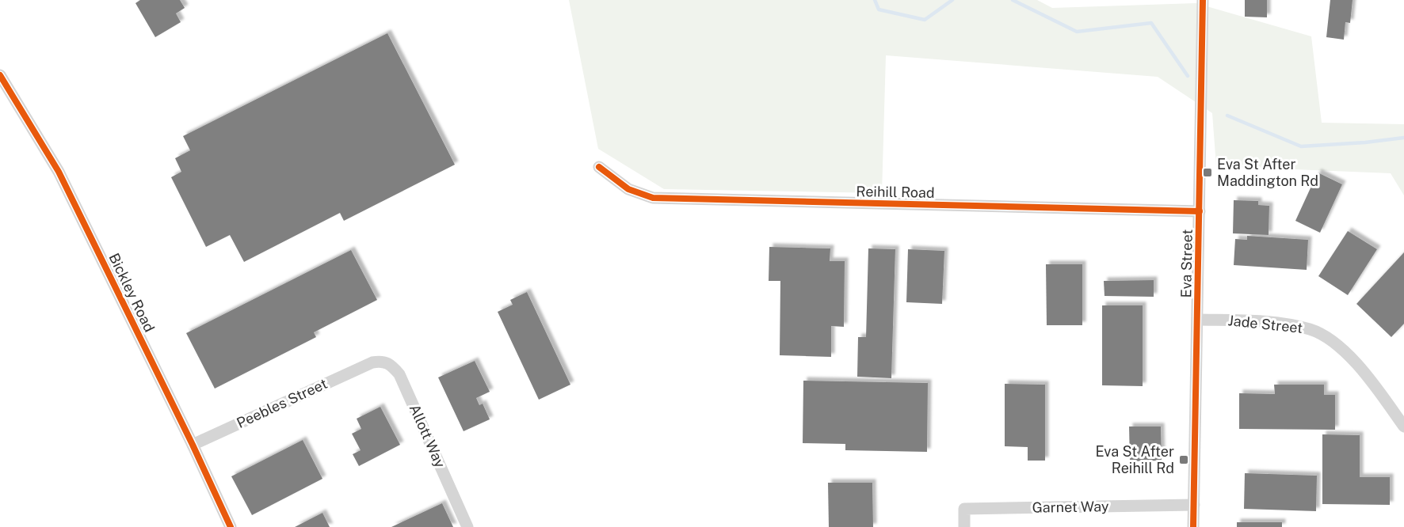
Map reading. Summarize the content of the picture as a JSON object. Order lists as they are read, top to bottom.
{
  "streets": {
    "street": [
      "Reihill Road",
      "Eva Street",
      "Bickley Road",
      "Jade Street",
      "Peebles Street",
      "Allott Way",
      "Garnet Way"
    ]
  },
  "crossings": [
    ["Reihill Road", "Eva Street"],
    ["Eva Street", "Jade Street"],
    ["Eva Street", "Garnet Way"],
    ["Bickley Road", "Peebles Street"],
    ["Peebles Street", "Allott Way"]
  ],
  "places": {
    "transit": ["Eva St After Maddington Rd", "Eva St After Reihill Rd"]
  }
}
